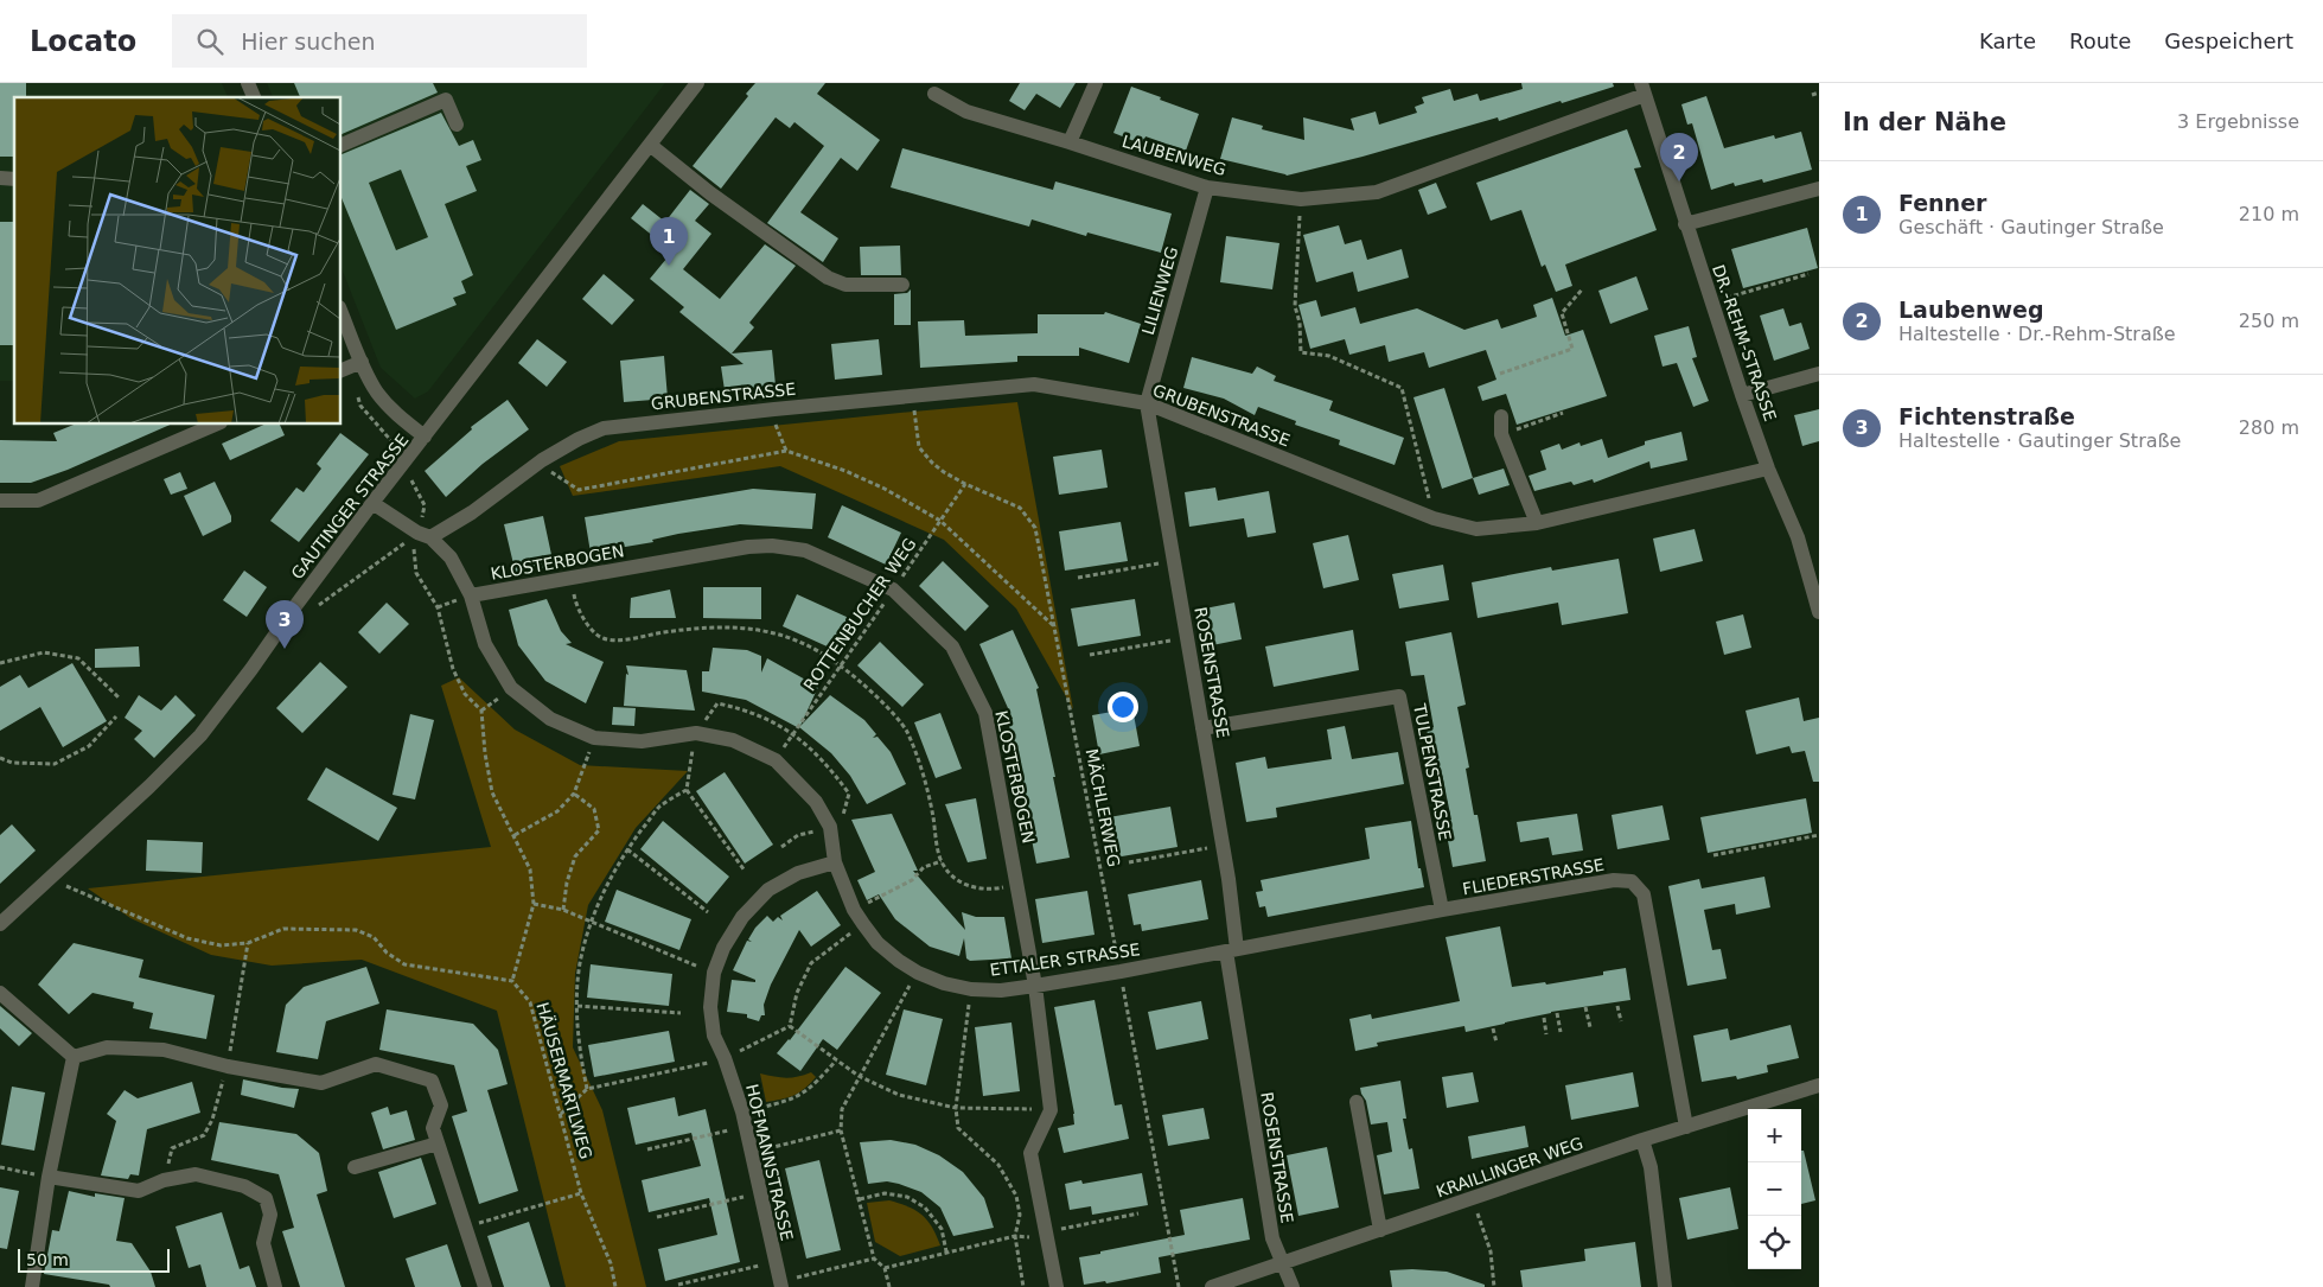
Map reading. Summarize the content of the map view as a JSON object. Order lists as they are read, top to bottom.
{
  "streets": {
    "street": [
      "LAUBENWEG",
      "LILIENWEG",
      "DR.-REHM-STRASSE",
      "GRUBENSTRASSE",
      "GAUTINGER STRASSE",
      "KLOSTERBOGEN",
      "ROSENSTRASSE",
      "TULPENSTRASSE",
      "FLIEDERSTRASSE",
      "ETTALER STRASSE",
      "HOFMANNSTRASSE",
      "KRAILLINGER WEG"
    ],
    "path": ["ROTTENBUCHER WEG", "MÄCHLERWEG", "HÄUSERMARTLWEG"]
  },
  "crossings": [
    ["LAUBENWEG", "LILIENWEG"],
    ["LAUBENWEG", "DR.-REHM-STRASSE"],
    ["LILIENWEG", "GRUBENSTRASSE"],
    ["LILIENWEG", "ROSENSTRASSE"],
    ["DR.-REHM-STRASSE", "GRUBENSTRASSE"],
    ["GRUBENSTRASSE", "ROSENSTRASSE"],
    ["GRUBENSTRASSE", "MÄCHLERWEG"],
    ["GRUBENSTRASSE", "ETTALER STRASSE"],
    ["GAUTINGER STRASSE", "ETTALER STRASSE"],
    ["KLOSTERBOGEN", "ROTTENBUCHER WEG"],
    ["KLOSTERBOGEN", "ETTALER STRASSE"],
    ["ROTTENBUCHER WEG", "MÄCHLERWEG"],
    ["ROTTENBUCHER WEG", "ETTALER STRASSE"],
    ["ROSENSTRASSE", "TULPENSTRASSE"],
    ["ROSENSTRASSE", "FLIEDERSTRASSE"],
    ["ROSENSTRASSE", "ETTALER STRASSE"],
    ["ROSENSTRASSE", "KRAILLINGER WEG"],
    ["TULPENSTRASSE", "FLIEDERSTRASSE"],
    ["MÄCHLERWEG", "ETTALER STRASSE"],
    ["FLIEDERSTRASSE", "ETTALER STRASSE"],
    ["FLIEDERSTRASSE", "KRAILLINGER WEG"],
    ["ETTALER STRASSE", "HOFMANNSTRASSE"]
  ],
  "scale_bar": "50 m",
  "page": {
    "header": "Locato",
    "search": "Hier suchen",
    "nav": ["Karte", "Route", "Gespeichert"],
    "heading": ["In der Nähe", "3 Ergebnisse"],
    "pins": ["2", "1", "3"],
    "list": [
      {
        "mark": "1",
        "name": "Fenner",
        "note": "Geschäft · Gautinger Straße",
        "value": "210 m"
      },
      {
        "mark": "2",
        "name": "Laubenweg",
        "note": "Haltestelle · Dr.-Rehm-Straße",
        "value": "250 m"
      },
      {
        "mark": "3",
        "name": "Fichtenstraße",
        "note": "Haltestelle · Gautinger Straße",
        "value": "280 m"
      }
    ],
    "map_buttons": ["+", "−"],
    "scale": "50 m"
  }
}
